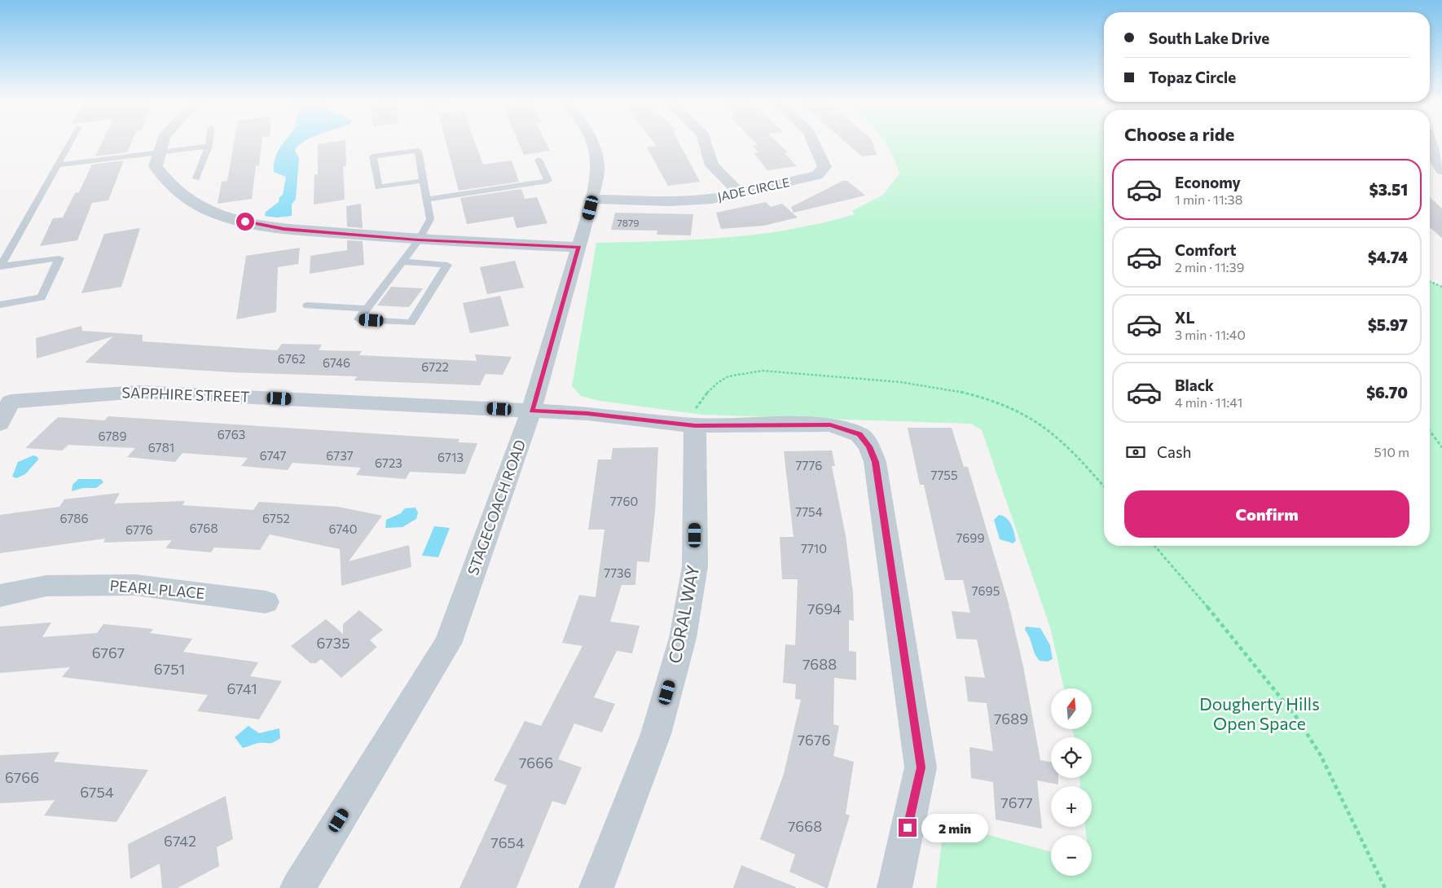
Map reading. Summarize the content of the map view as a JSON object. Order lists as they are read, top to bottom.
{
  "streets": {
    "street": [
      "JADE CIRCLE",
      "SAPPHIRE STREET",
      "STAGECOACH ROAD",
      "PEARL PLACE",
      "CORAL WAY"
    ]
  },
  "crossings": [
    ["JADE CIRCLE", "STAGECOACH ROAD"],
    ["SAPPHIRE STREET", "STAGECOACH ROAD"],
    ["SAPPHIRE STREET", "CORAL WAY"]
  ],
  "parks": ["Dougherty Hills Open Space"],
  "house_numbers": [
    "7879",
    "6762",
    "6746",
    "6722",
    "6763",
    "6789",
    "6781",
    "6747",
    "6737",
    "6713",
    "6723",
    "7776",
    "7755",
    "7760",
    "7754",
    "6786",
    "6752",
    "6768",
    "6740",
    "6776",
    "7699",
    "7710",
    "7736",
    "7695",
    "7694",
    "6735",
    "6767",
    "7688",
    "6751",
    "6741",
    "7689",
    "7676",
    "7666",
    "6766",
    "6754",
    "7677",
    "7668",
    "6742",
    "7654"
  ],
  "north": "top",
  "page": {
    "banner": ["South Lake Drive", "Topaz Circle"],
    "heading": "Choose a ride",
    "list": [
      {
        "name": "Economy",
        "note": "1 min · 11:38",
        "value": "$3.51"
      },
      {
        "name": "Comfort",
        "note": "2 min · 11:39",
        "value": "$4.74"
      },
      {
        "name": "XL",
        "note": "3 min · 11:40",
        "value": "$5.97"
      },
      {
        "name": "Black",
        "note": "4 min · 11:41",
        "value": "$6.70"
      }
    ],
    "pay": ["Cash", "510 m"],
    "buttons": "Confirm",
    "map_buttons": ["+", "−"],
    "bubble": "2 min"
  }
}
